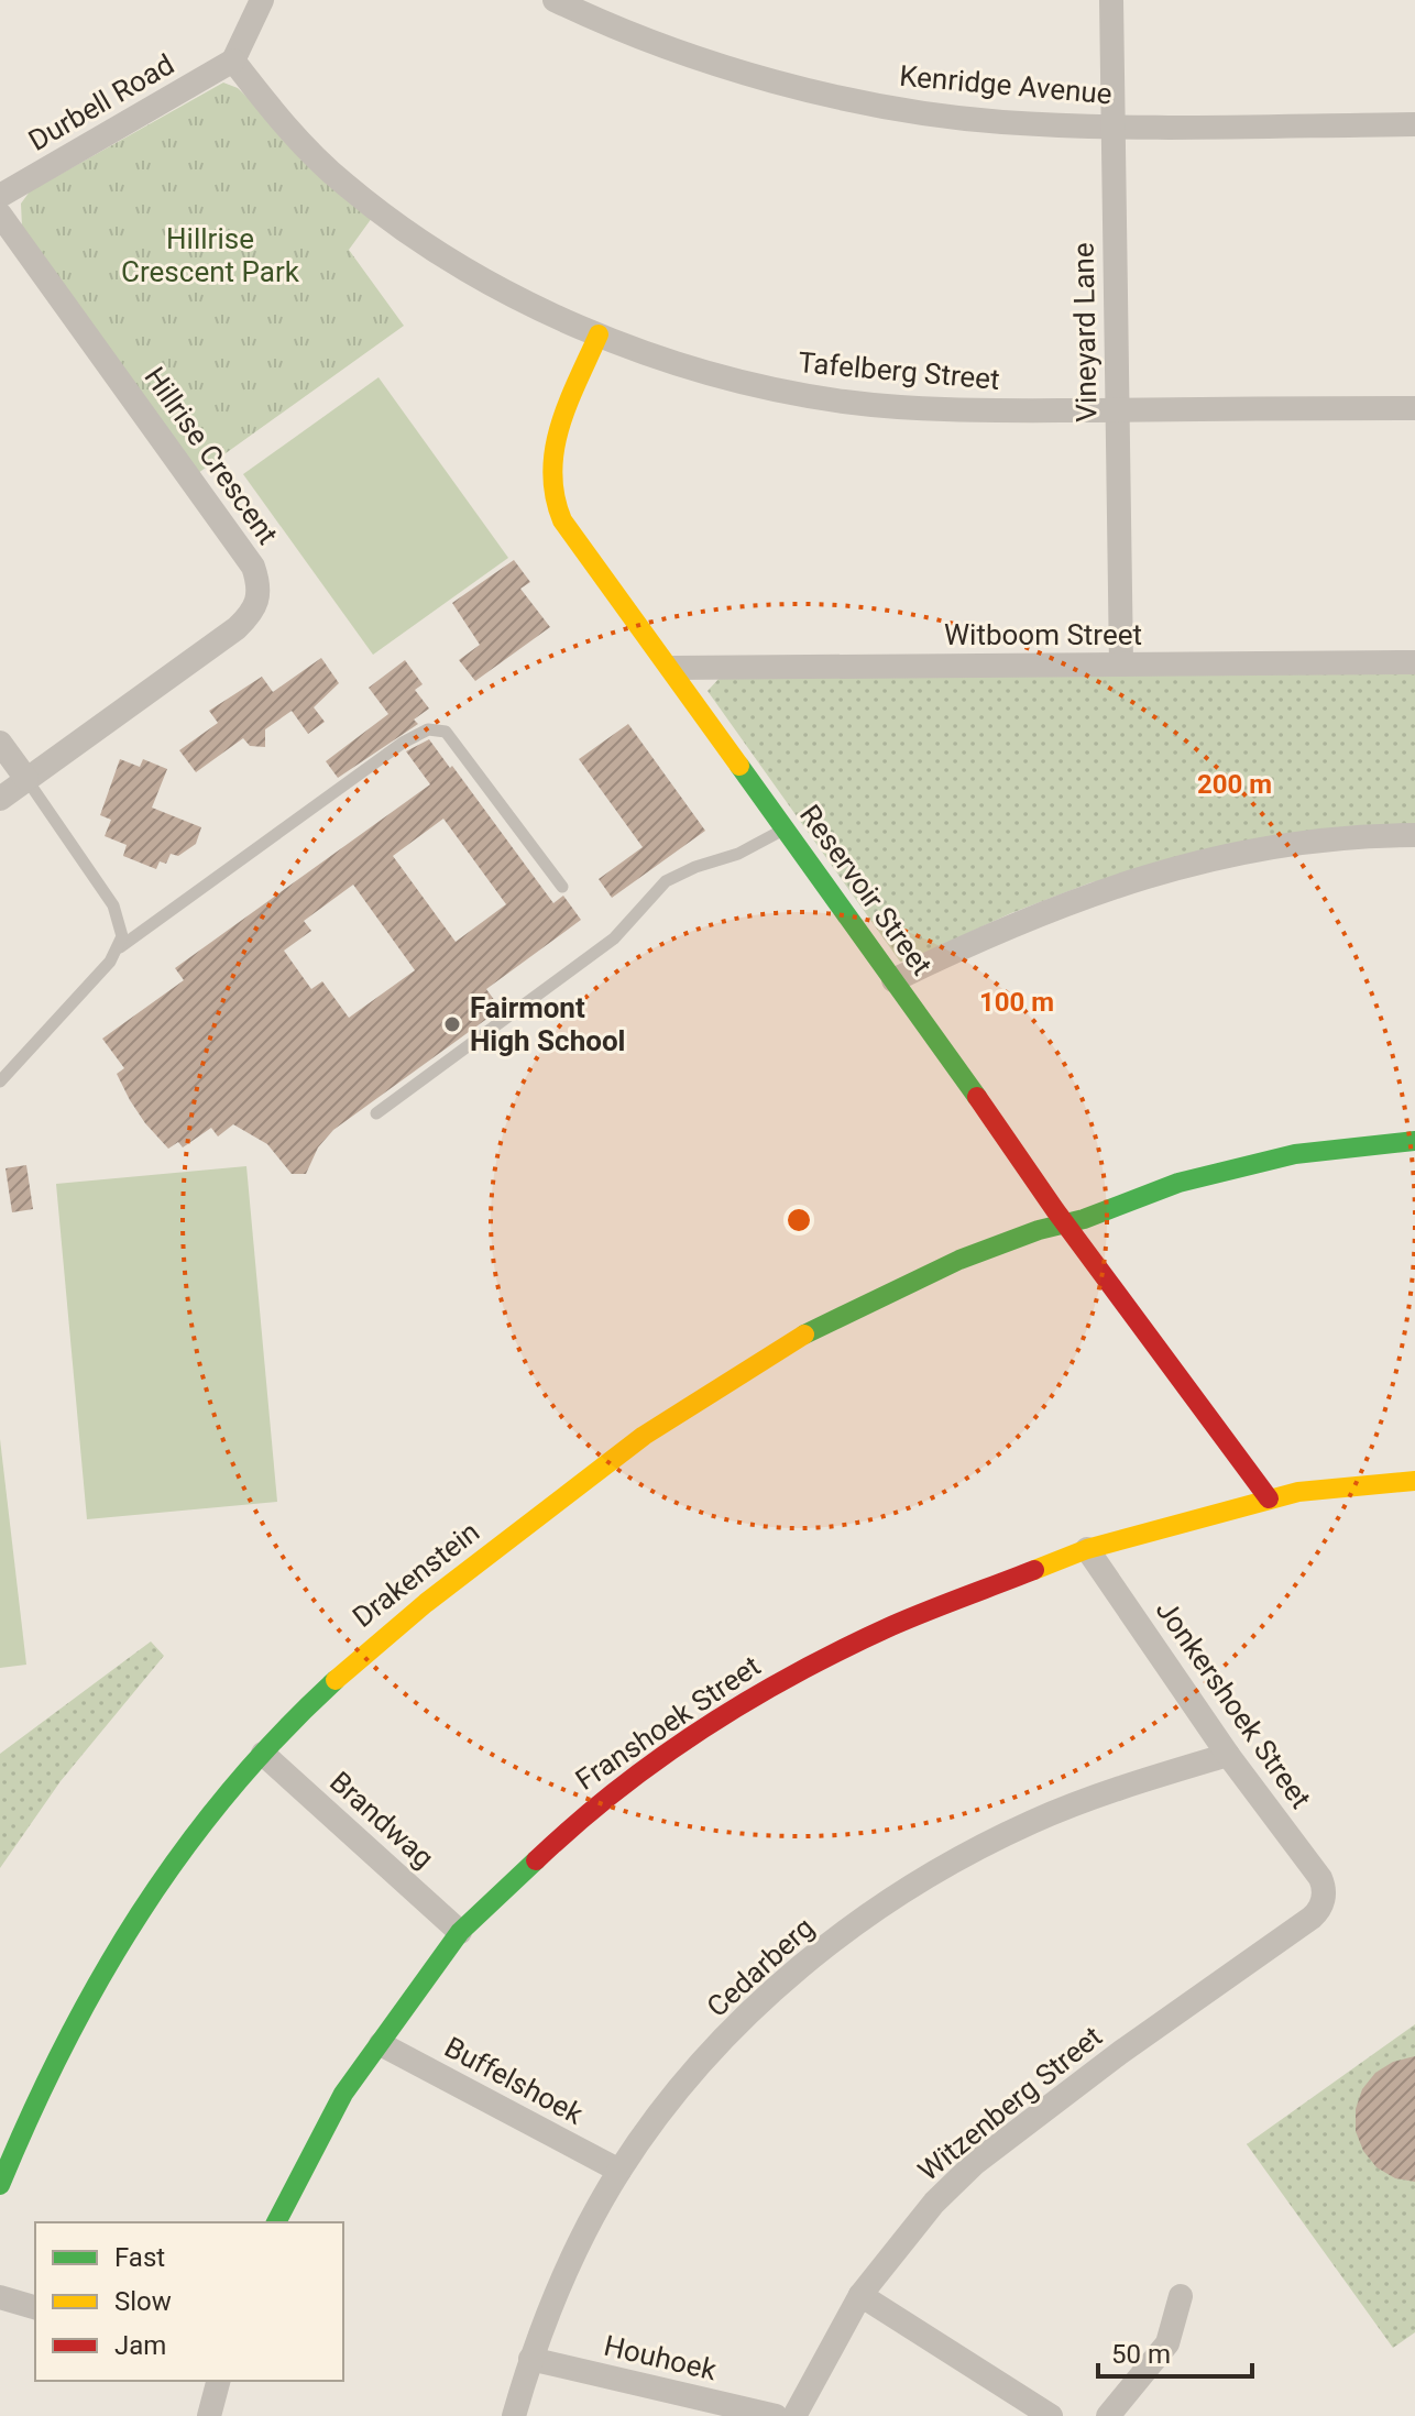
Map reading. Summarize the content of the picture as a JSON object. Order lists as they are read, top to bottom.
{
  "streets": {
    "street": [
      "Kenridge Avenue",
      "Durbell Road",
      "Vineyard Lane",
      "Tafelberg Street",
      "Hillrise Crescent",
      "Witboom Street",
      "Reservoir Street",
      "Drakenstein",
      "Jonkershoek Street",
      "Franshoek Street",
      "Brandwag",
      "Cedarberg",
      "Buffelshoek",
      "Witzenberg Street",
      "Houhoek"
    ]
  },
  "crossings": [
    ["Kenridge Avenue", "Vineyard Lane"],
    ["Durbell Road", "Tafelberg Street"],
    ["Vineyard Lane", "Tafelberg Street"],
    ["Vineyard Lane", "Witboom Street"],
    ["Tafelberg Street", "Reservoir Street"],
    ["Witboom Street", "Reservoir Street"],
    ["Reservoir Street", "Drakenstein"],
    ["Reservoir Street", "Franshoek Street"],
    ["Drakenstein", "Brandwag"],
    ["Jonkershoek Street", "Franshoek Street"],
    ["Jonkershoek Street", "Cedarberg"],
    ["Jonkershoek Street", "Witzenberg Street"],
    ["Franshoek Street", "Brandwag"],
    ["Franshoek Street", "Buffelshoek"],
    ["Cedarberg", "Buffelshoek"],
    ["Cedarberg", "Houhoek"]
  ],
  "parks": ["Hillrise Crescent Park"],
  "places": ["Fairmont High School"],
  "legend": ["Fast", "Slow", "Jam"],
  "scale_bar": "50 m",
  "rings": ["200 m", "100 m"]
}
